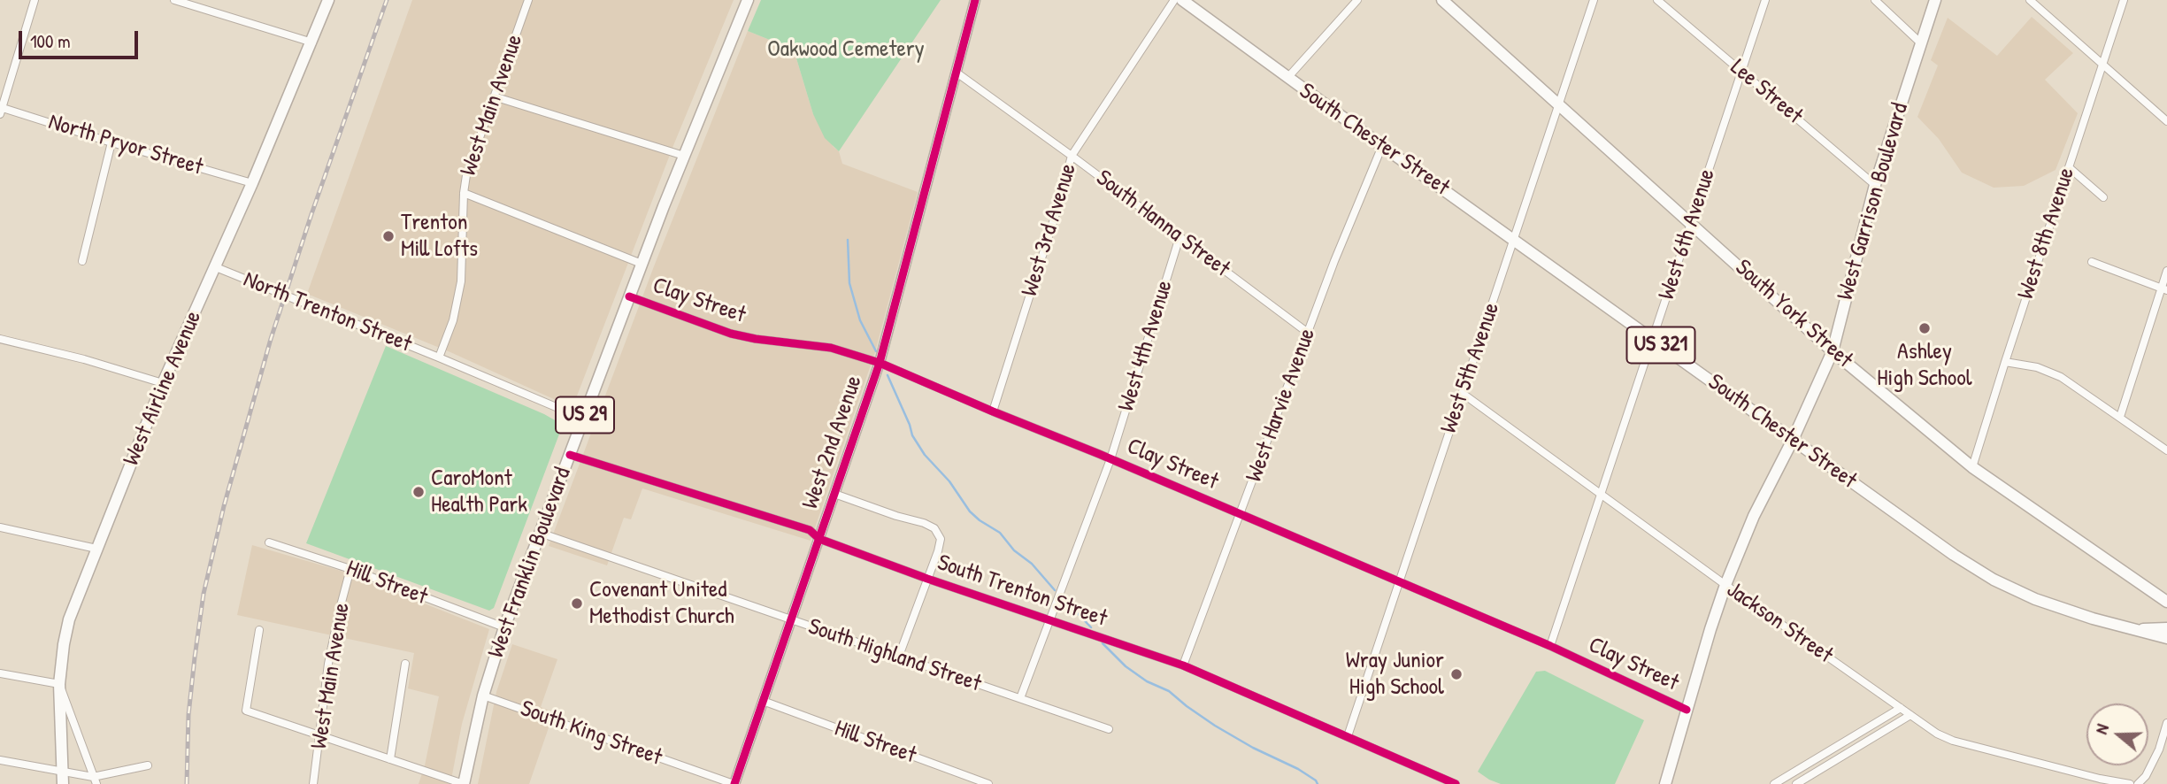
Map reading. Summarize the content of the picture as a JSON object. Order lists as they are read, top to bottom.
{
  "streets": {
    "main road": [
      "South Chester Street",
      "West Garrison Boulevard",
      "South York Street",
      "US 321",
      "West Airline Avenue",
      "US 29",
      "West Franklin Boulevard"
    ],
    "street": [
      "Lee Street",
      "West Main Avenue",
      "North Pryor Street",
      "South Hanna Street",
      "West 3rd Avenue",
      "West 8th Avenue",
      "West 6th Avenue",
      "Clay Street",
      "North Trenton Street",
      "West 4th Avenue",
      "West 5th Avenue",
      "West Harvie Avenue",
      "West 2nd Avenue",
      "Hill Street",
      "South Trenton Street",
      "Jackson Street",
      "South Highland Street",
      "South King Street"
    ]
  },
  "crossings": [
    ["Lee Street", "West Garrison Boulevard"],
    ["Lee Street", "West 6th Avenue"],
    ["West Main Avenue", "Clay Street"],
    ["West Main Avenue", "North Trenton Street"],
    ["West Main Avenue", "Hill Street"],
    ["South Chester Street", "West Garrison Boulevard"],
    ["South Chester Street", "West 6th Avenue"],
    ["South Chester Street", "West 5th Avenue"],
    ["South Chester Street", "West Harvie Avenue"],
    ["North Pryor Street", "West Airline Avenue"],
    ["West Garrison Boulevard", "Clay Street"],
    ["West Garrison Boulevard", "South York Street"],
    ["West Garrison Boulevard", "Jackson Street"],
    ["South Hanna Street", "West 3rd Avenue"],
    ["South Hanna Street", "West 4th Avenue"],
    ["South Hanna Street", "West Harvie Avenue"],
    ["South Hanna Street", "West 2nd Avenue"],
    ["West 3rd Avenue", "Clay Street"],
    ["West 8th Avenue", "South York Street"],
    ["West 6th Avenue", "Clay Street"],
    ["West 6th Avenue", "South York Street"],
    ["West 6th Avenue", "Jackson Street"],
    ["Clay Street", "West 4th Avenue"],
    ["Clay Street", "West 5th Avenue"],
    ["Clay Street", "West Harvie Avenue"],
    ["Clay Street", "West 2nd Avenue"],
    ["Clay Street", "West Franklin Boulevard"],
    ["North Trenton Street", "West Airline Avenue"],
    ["South York Street", "West 5th Avenue"],
    ["West 4th Avenue", "South Trenton Street"],
    ["West 4th Avenue", "South Highland Street"],
    ["West 5th Avenue", "South Trenton Street"],
    ["West 5th Avenue", "Jackson Street"],
    ["West Harvie Avenue", "South Trenton Street"],
    ["West 2nd Avenue", "Hill Street"],
    ["West 2nd Avenue", "South Trenton Street"],
    ["West 2nd Avenue", "South Highland Street"],
    ["West 2nd Avenue", "South King Street"],
    ["West Franklin Boulevard", "Hill Street"],
    ["West Franklin Boulevard", "South Trenton Street"],
    ["West Franklin Boulevard", "South Highland Street"],
    ["West Franklin Boulevard", "South King Street"]
  ],
  "parks": ["Oakwood Cemetery"],
  "places": [
    "Trenton Mill Lofts",
    "Ashley High School",
    "CaroMont Health Park",
    "Covenant United Methodist Church",
    "Wray Junior High School"
  ],
  "scale_bar": "100 m",
  "north": "left"
}
